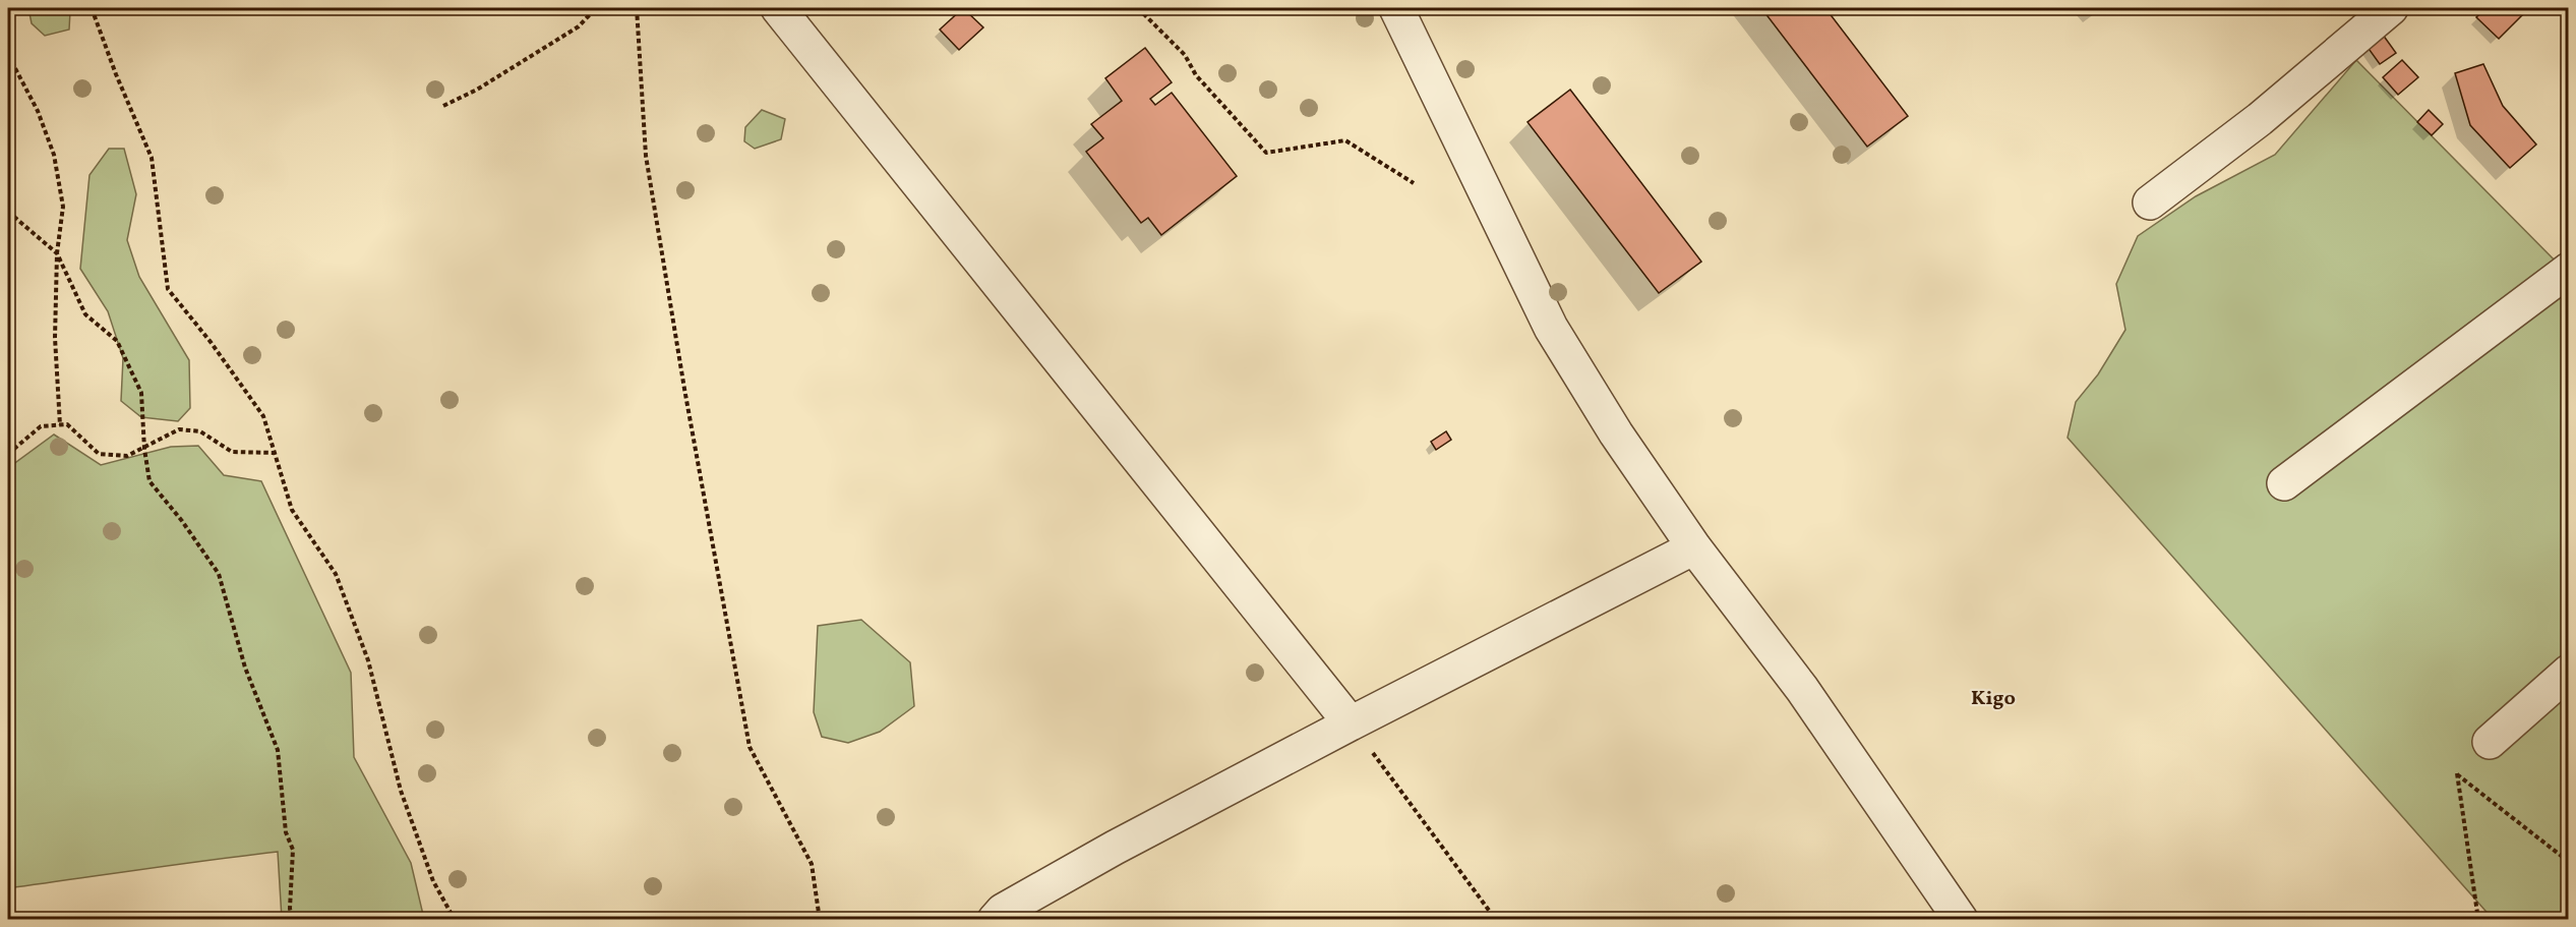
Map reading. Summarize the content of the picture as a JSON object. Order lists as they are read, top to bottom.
{
  "districts": ["Kigo"]
}
